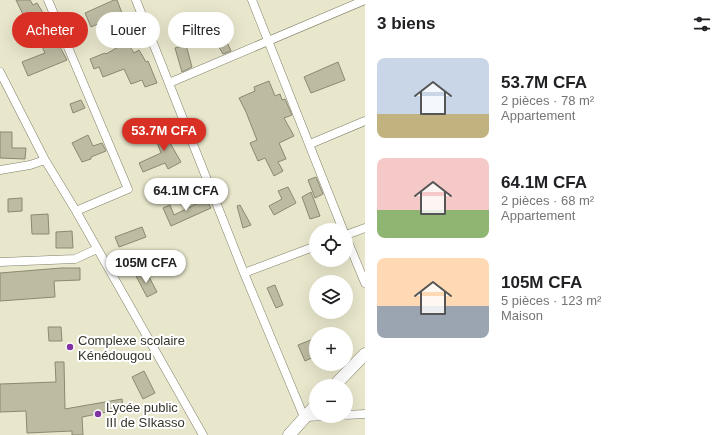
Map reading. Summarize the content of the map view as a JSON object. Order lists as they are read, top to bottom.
{
  "places": ["Complexe scolaire Kénédougou", "Lycée public III de SIkasso"],
  "page": {
    "heading": "3 biens",
    "chip": ["Acheter", "Louer", "Filtres"],
    "list": [
      {
        "name": "53.7M CFA",
        "note": "2 pièces · 78 m² · Appartement"
      },
      {
        "name": "64.1M CFA",
        "note": "2 pièces · 68 m² · Appartement"
      },
      {
        "name": "105M CFA",
        "note": "5 pièces · 123 m² · Maison"
      }
    ],
    "price": ["53.7M CFA", "64.1M CFA", "105M CFA"],
    "map_buttons": ["+", "−"]
  }
}
